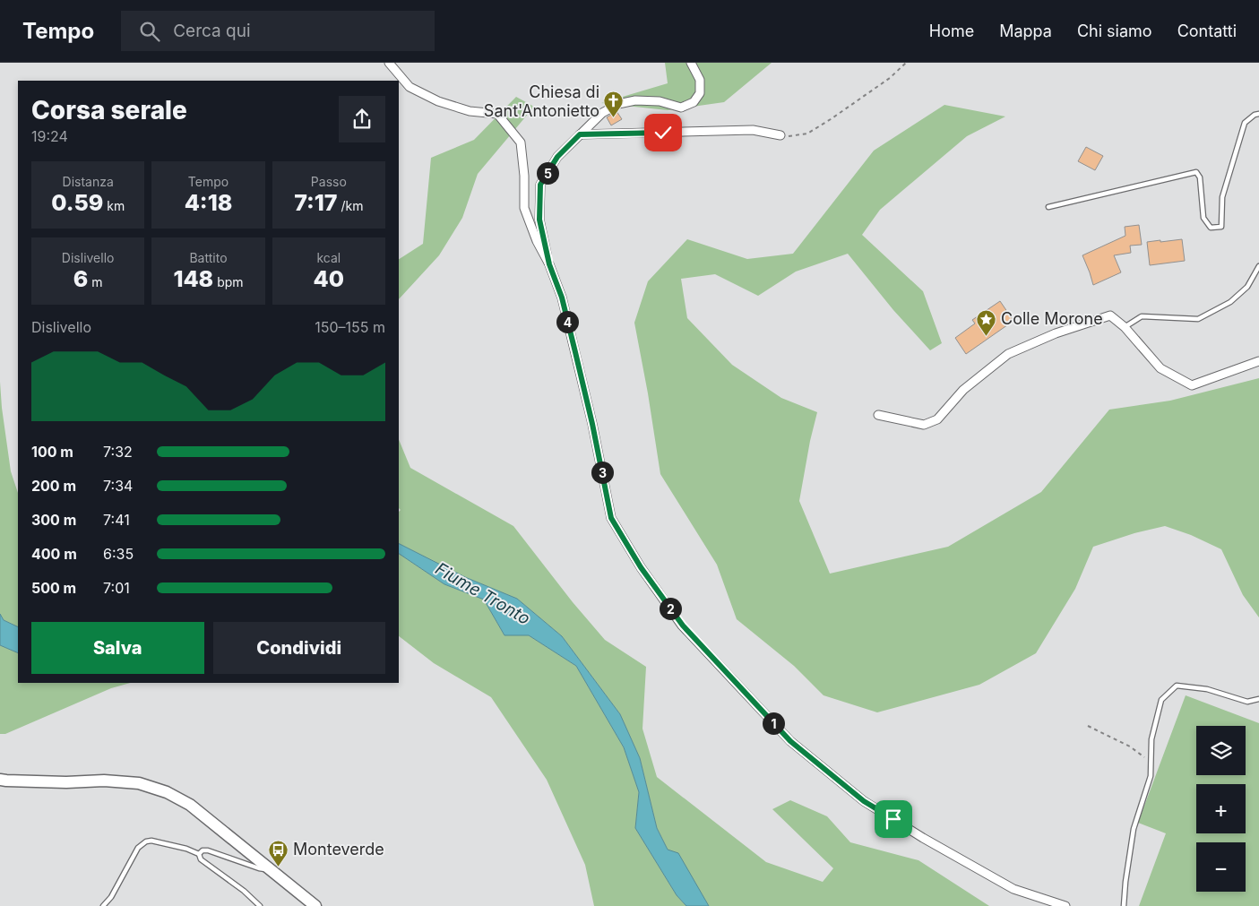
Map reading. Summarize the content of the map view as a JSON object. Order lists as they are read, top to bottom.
{
  "water": ["Fiume Tronto"],
  "places": {
    "church": ["Chiesa di Sant'Antonietto"],
    "place": ["Colle Morone"],
    "bus stop": ["Monteverde"]
  },
  "page": {
    "header": "Tempo",
    "search": "Cerca qui",
    "nav": [
      "Home",
      "Mappa",
      "Chi siamo",
      "Contatti"
    ],
    "heading": ["Corsa serale", "19:24"],
    "stats": [
      ["Distanza", "0.59 km"],
      ["Tempo", "4:18"],
      ["Passo", "7:17 /km"],
      ["Dislivello", "6 m"],
      ["Battito", "148 bpm"],
      ["kcal", "40"]
    ],
    "pins": [
      "5",
      "4",
      "3",
      "2",
      "1"
    ],
    "chart": ["Dislivello", "150–155 m"],
    "list": [
      {
        "name": "100 m",
        "note": "7:32"
      },
      {
        "name": "200 m",
        "note": "7:34"
      },
      {
        "name": "300 m",
        "note": "7:41"
      },
      {
        "name": "400 m",
        "note": "6:35"
      },
      {
        "name": "500 m",
        "note": "7:01"
      }
    ],
    "buttons": ["Salva", "Condividi"],
    "map_buttons": ["+", "−"]
  }
}
